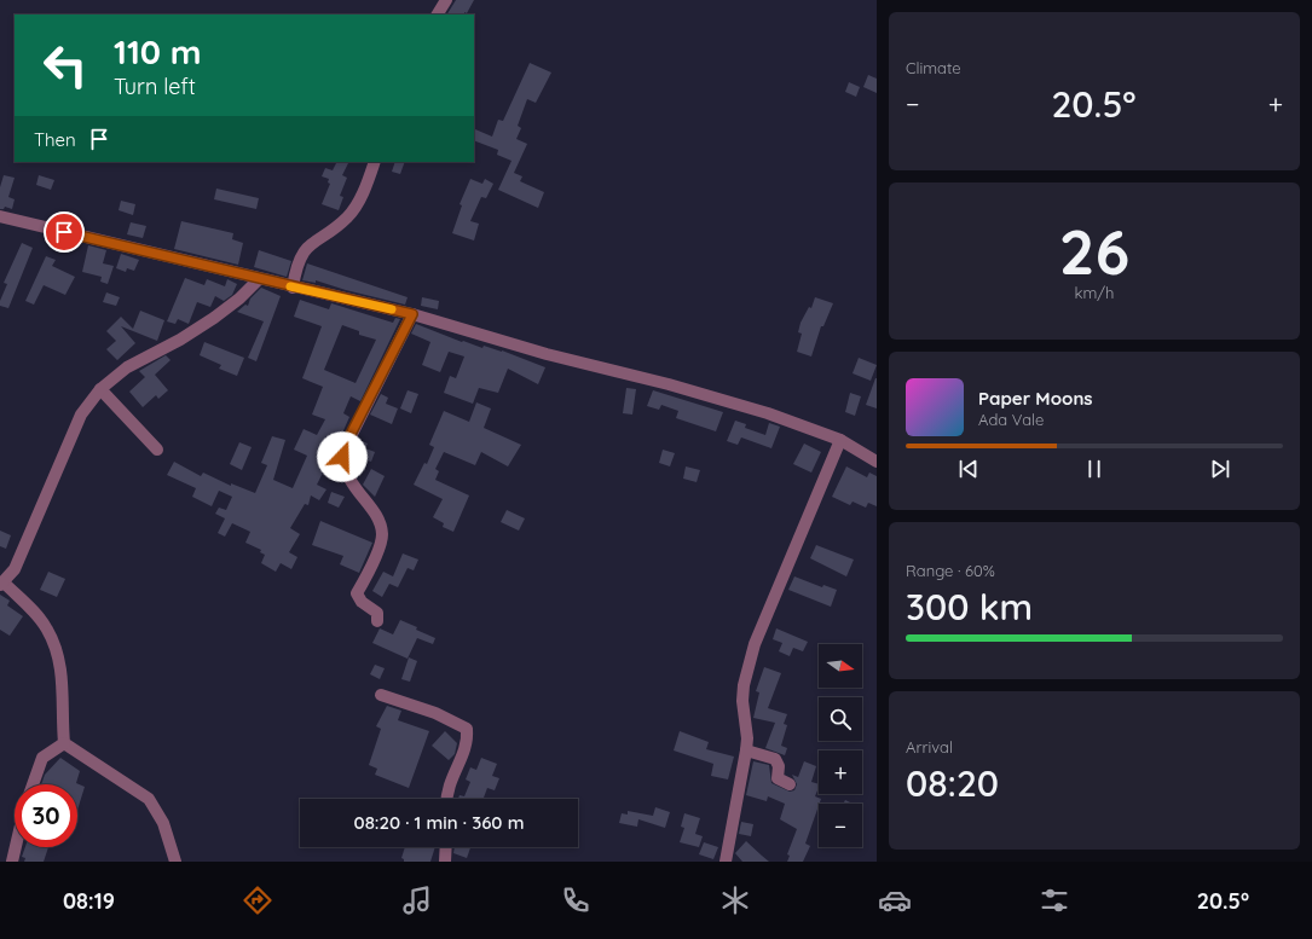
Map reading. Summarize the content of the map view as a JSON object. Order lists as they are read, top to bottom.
{
  "north": "right",
  "page": {
    "tile": [
      "Climate",
      ["26", "km/h"],
      ["Range · 60%", "300 km"],
      ["Arrival", "08:20"]
    ],
    "turn": ["110 m", "Turn left"],
    "heat": ["−", "20.5°", "+"],
    "then": "Then",
    "song": ["Paper Moons", "Ada Vale"],
    "map_buttons": ["+", "−"],
    "limit": "30",
    "trip": "08:20 · 1 min · 360 m",
    "tabs": ["08:19", "20.5°"]
  }
}
